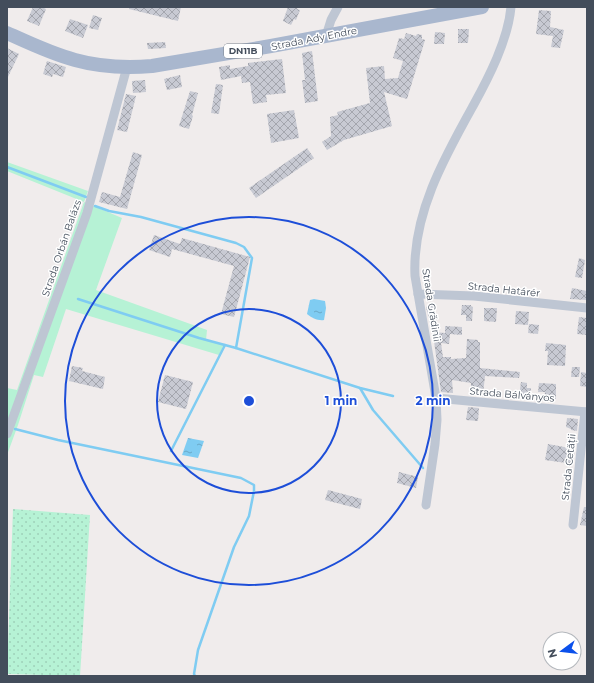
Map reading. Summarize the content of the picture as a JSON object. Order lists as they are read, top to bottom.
{
  "streets": {
    "main road": ["Strada Ady Endre", "DN11B"],
    "street": [
      "Strada Orbán Balázs",
      "Strada Határér",
      "Strada Grădinii",
      "Strada Bálványos",
      "Strada Cetății"
    ]
  },
  "crossings": [
    ["Strada Ady Endre", "Strada Orbán Balázs"],
    ["Strada Határér", "Strada Grădinii"],
    ["Strada Grădinii", "Strada Bálványos"],
    ["Strada Bálványos", "Strada Cetății"]
  ],
  "north": "left",
  "rings": ["1 min", "2 min"]
}
